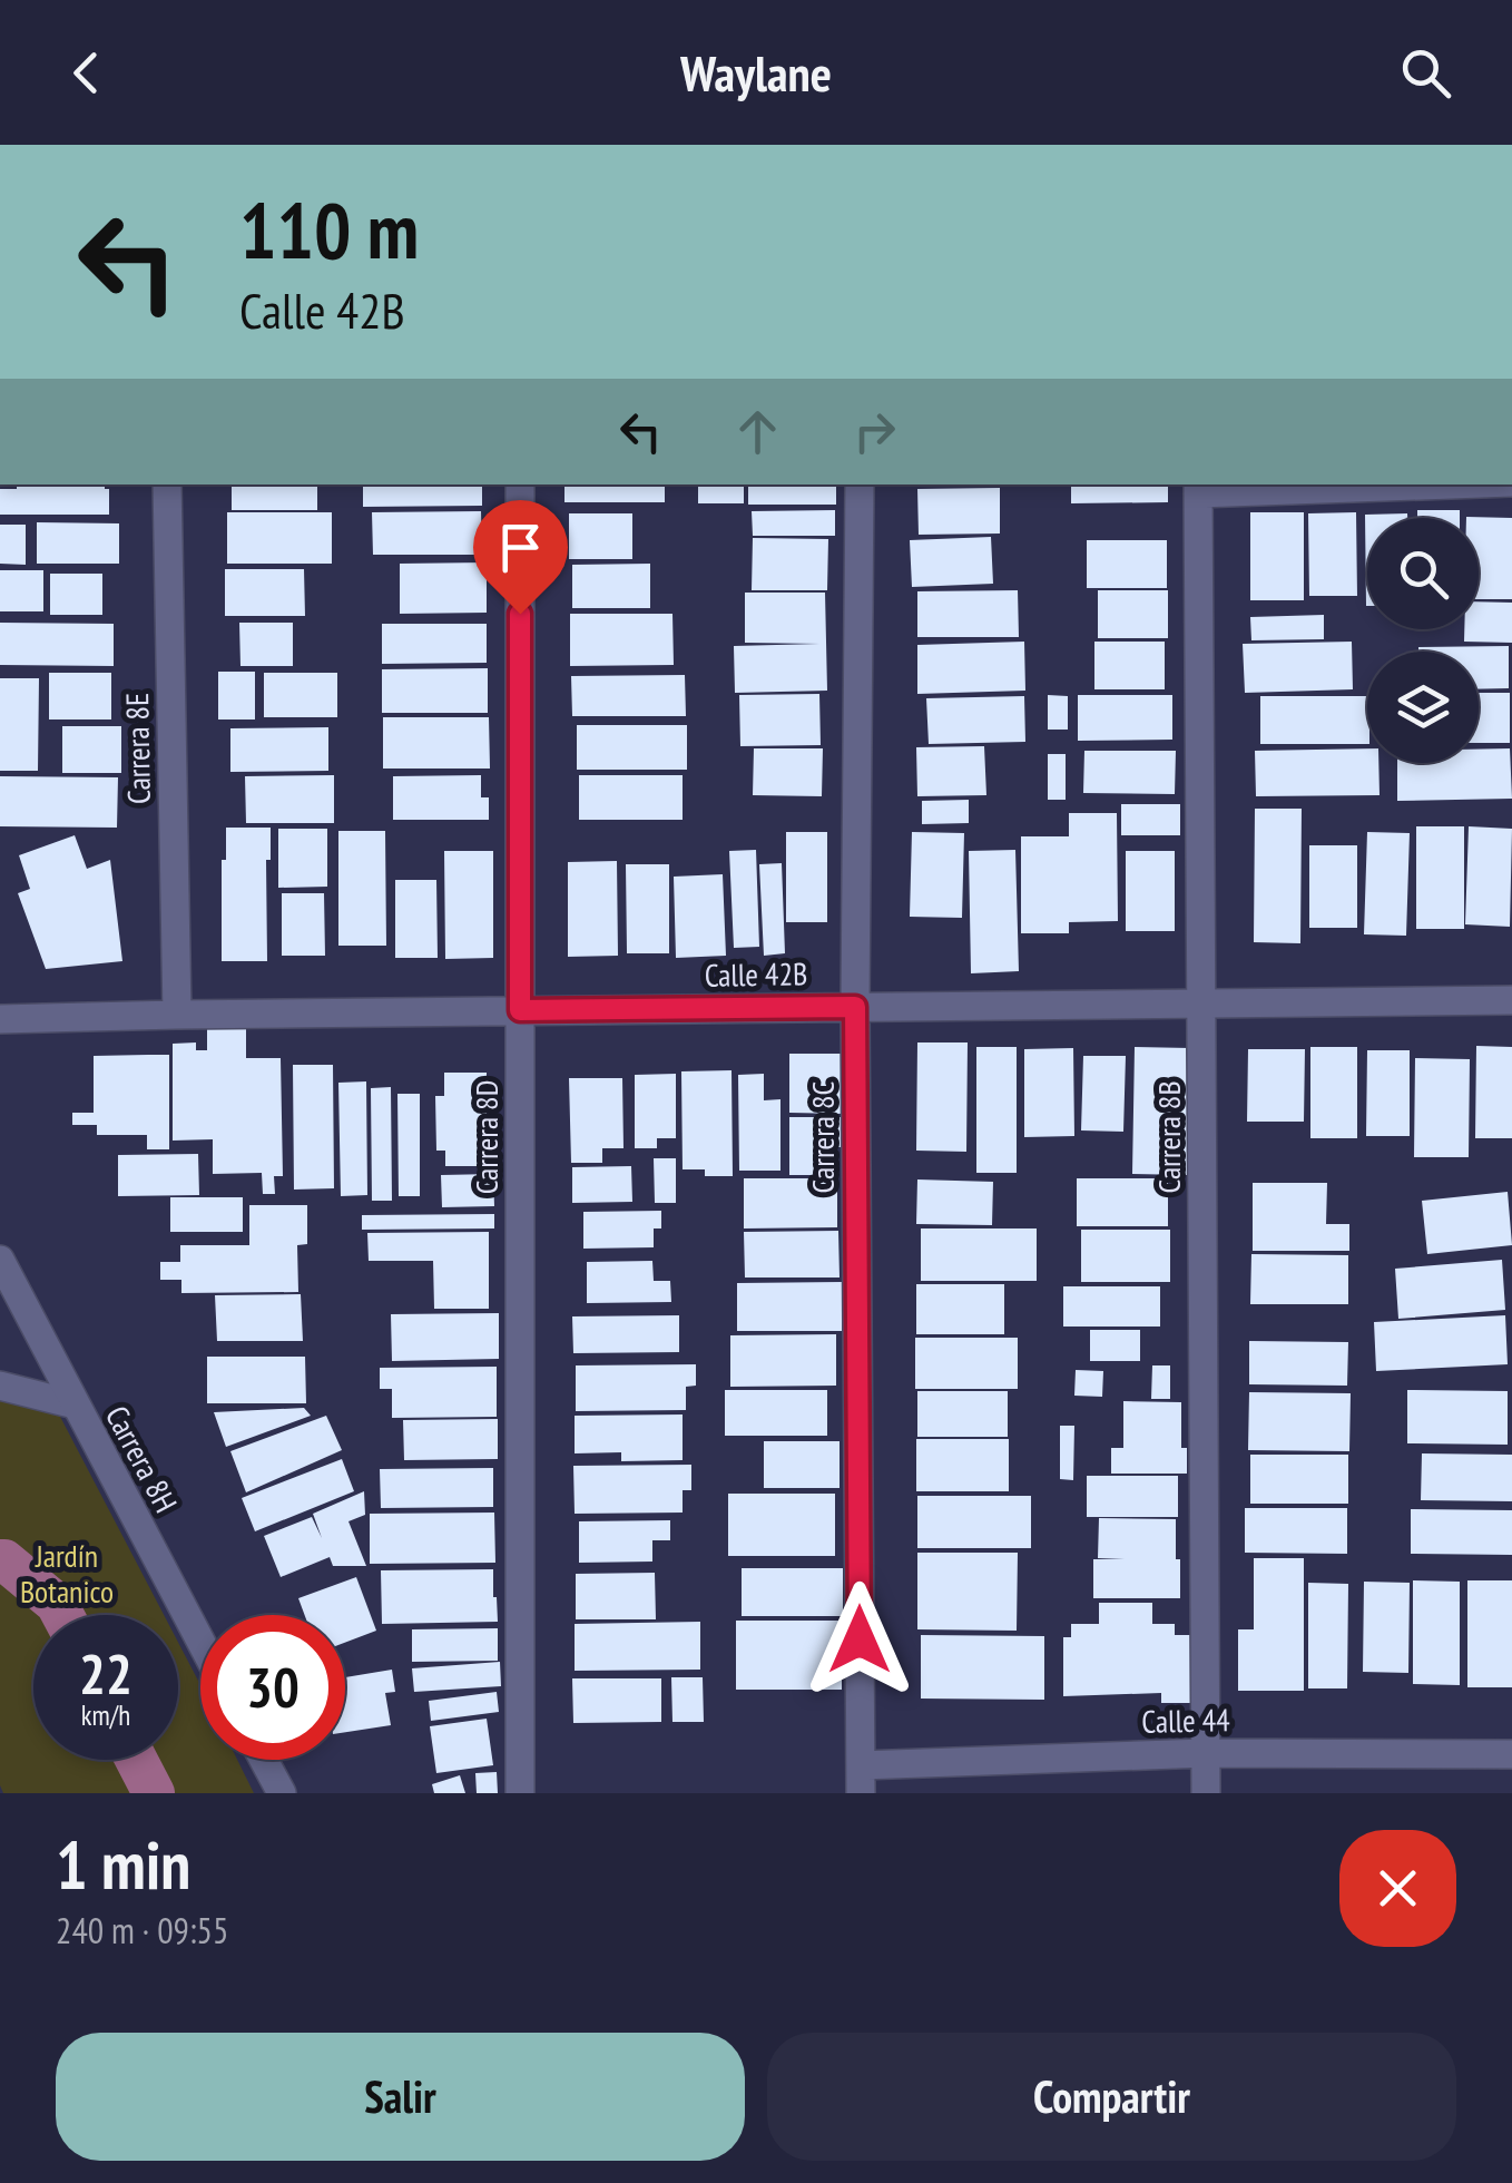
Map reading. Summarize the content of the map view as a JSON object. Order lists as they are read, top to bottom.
{
  "streets": {
    "street": [
      "Carrera 8E",
      "Calle 42B",
      "Carrera 8D",
      "Carrera 8C",
      "Carrera 8B",
      "Carrera 8H",
      "Calle 44"
    ]
  },
  "crossings": [
    ["Carrera 8E", "Calle 42B"],
    ["Calle 42B", "Carrera 8D"],
    ["Calle 42B", "Carrera 8C"],
    ["Calle 42B", "Carrera 8B"],
    ["Carrera 8C", "Calle 44"],
    ["Carrera 8B", "Calle 44"]
  ],
  "parks": ["Jardín Botanico"],
  "page": {
    "header": "Waylane",
    "turn": ["110 m", "Calle 42B"],
    "speed": "22 km/h",
    "limit": "30",
    "heading": ["1 min", "240 m · 09:55"],
    "buttons": ["Salir", "Compartir"]
  }
}
